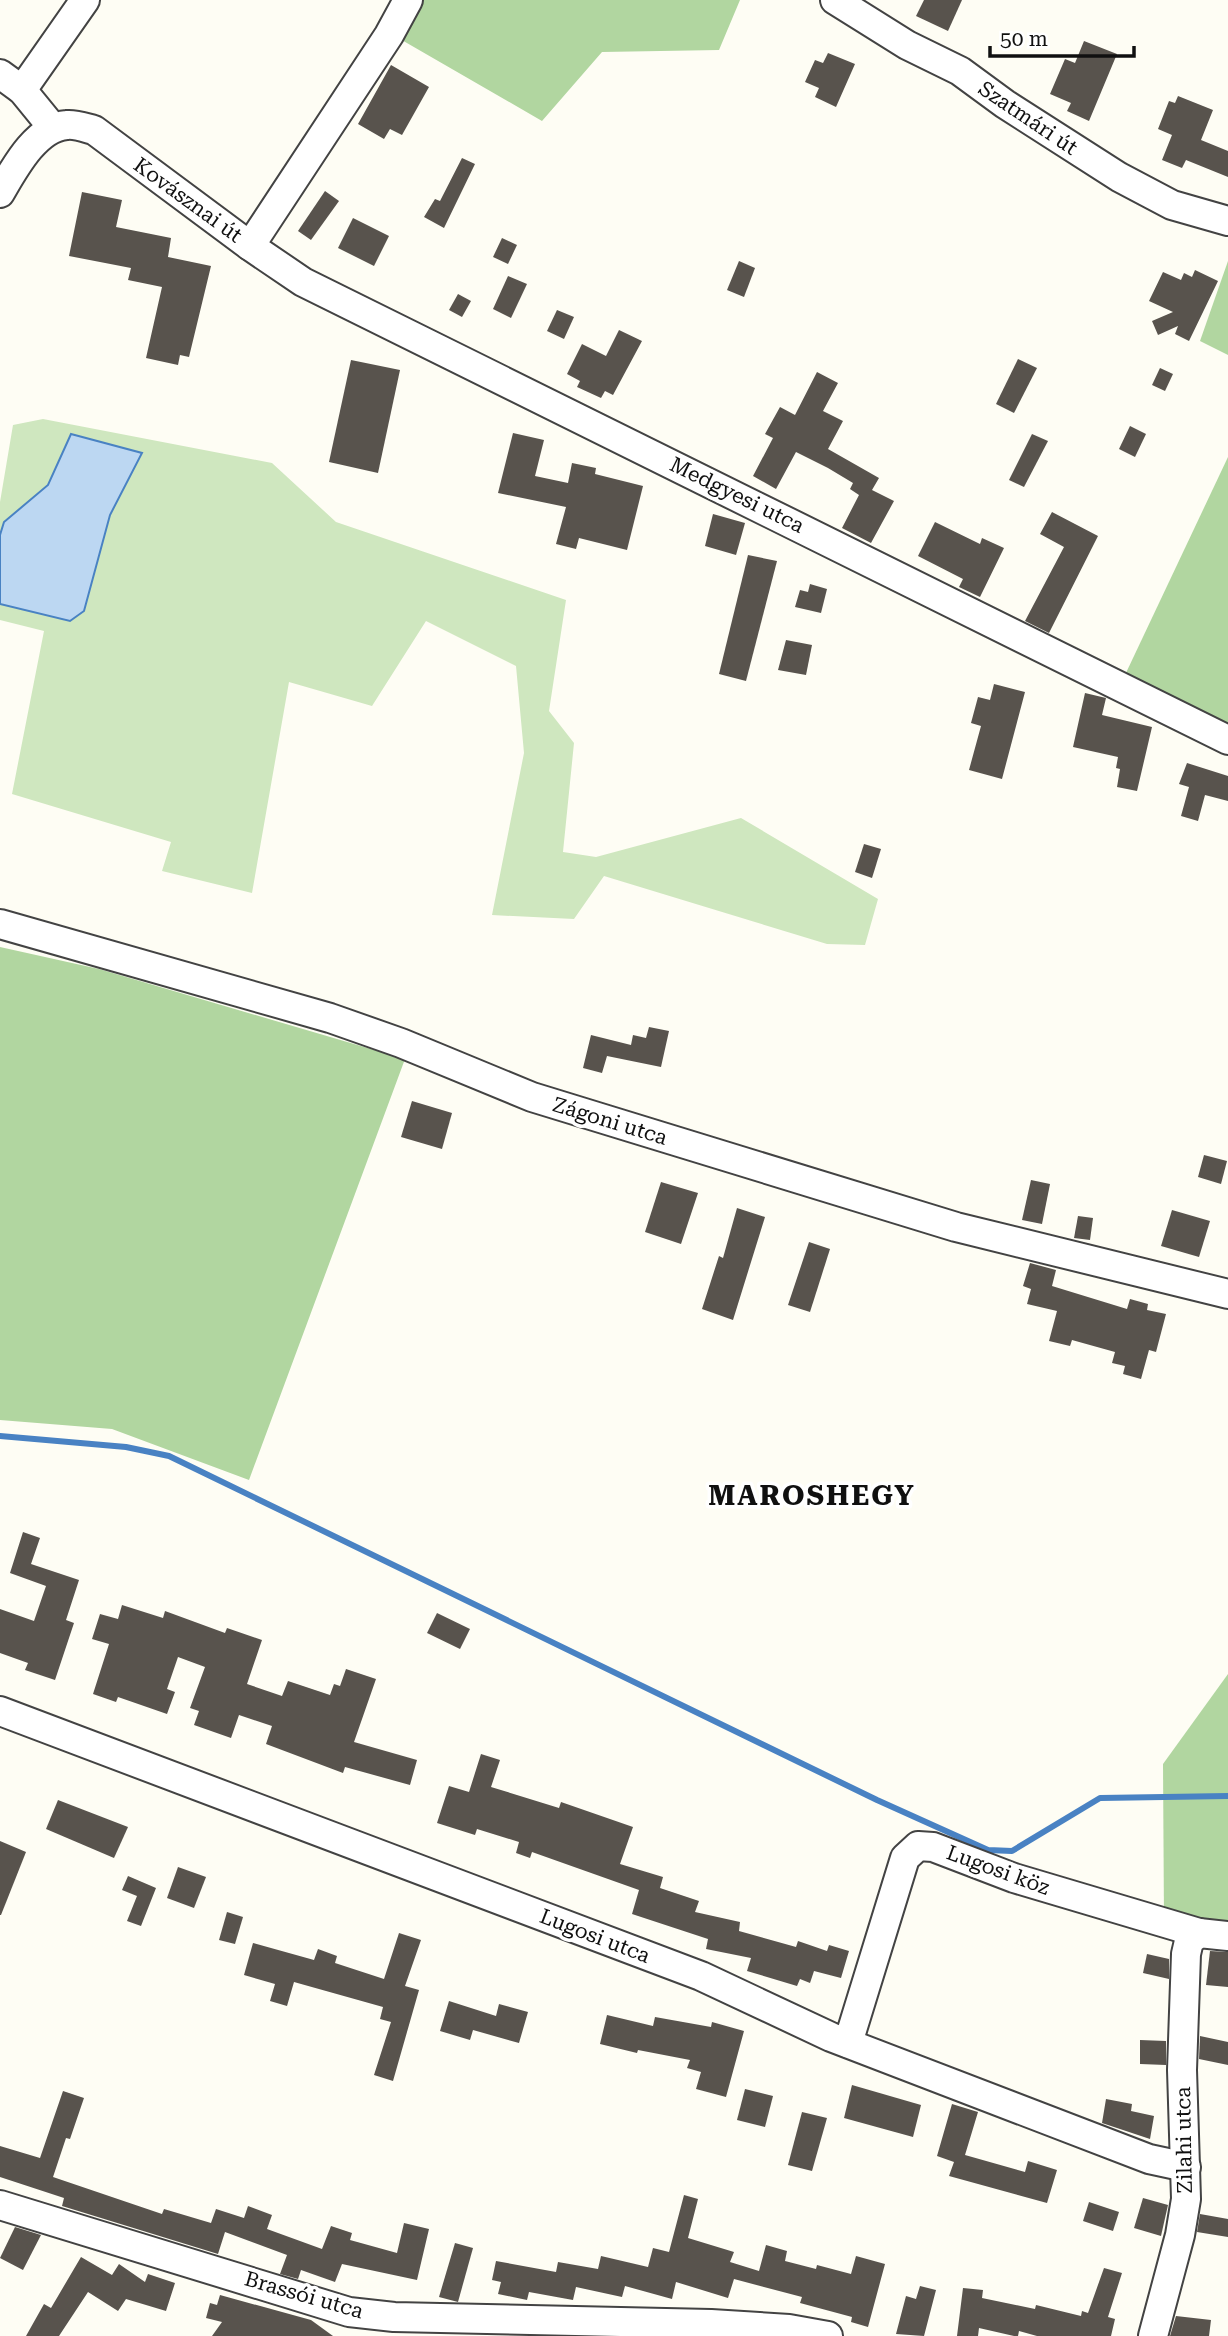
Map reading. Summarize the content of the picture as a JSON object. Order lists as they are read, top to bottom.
{
  "streets": {
    "street": [
      "Szatmári út",
      "Kovásznai út",
      "Medgyesi utca",
      "Zágoni utca",
      "Lugosi köz",
      "Lugosi utca",
      "Zilahi utca",
      "Brassói utca"
    ]
  },
  "crossings": [
    ["Kovásznai út", "Medgyesi utca"],
    ["Lugosi köz", "Lugosi utca"],
    ["Lugosi köz", "Zilahi utca"],
    ["Lugosi utca", "Zilahi utca"]
  ],
  "districts": ["MAROSHEGY"],
  "scale_bar": "50 m"
}
